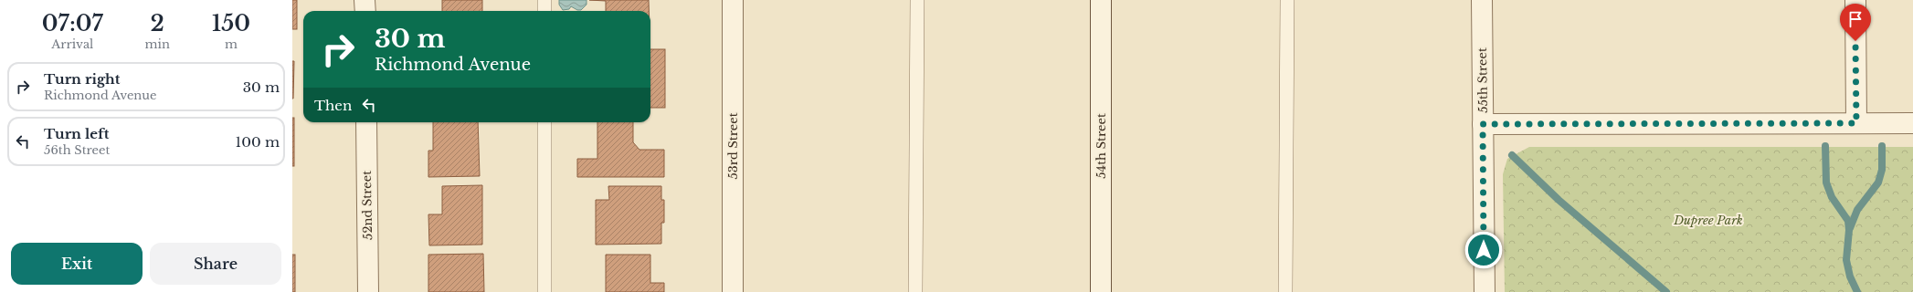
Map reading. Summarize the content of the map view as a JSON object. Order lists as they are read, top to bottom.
{
  "streets": {
    "street": [
      "55th Street",
      "53rd Street",
      "54th Street",
      "52nd Street"
    ]
  },
  "parks": ["Dupree Park"],
  "page": {
    "eta": [
      "07:07",
      "Arrival",
      "2",
      "min",
      "150",
      "m"
    ],
    "turn": ["30 m", "Richmond Avenue"],
    "list": [
      {
        "name": "Turn right",
        "note": "Richmond Avenue",
        "value": "30 m"
      },
      {
        "name": "Turn left",
        "note": "56th Street",
        "value": "100 m"
      }
    ],
    "then": "Then",
    "buttons": ["Exit", "Share"]
  }
}
